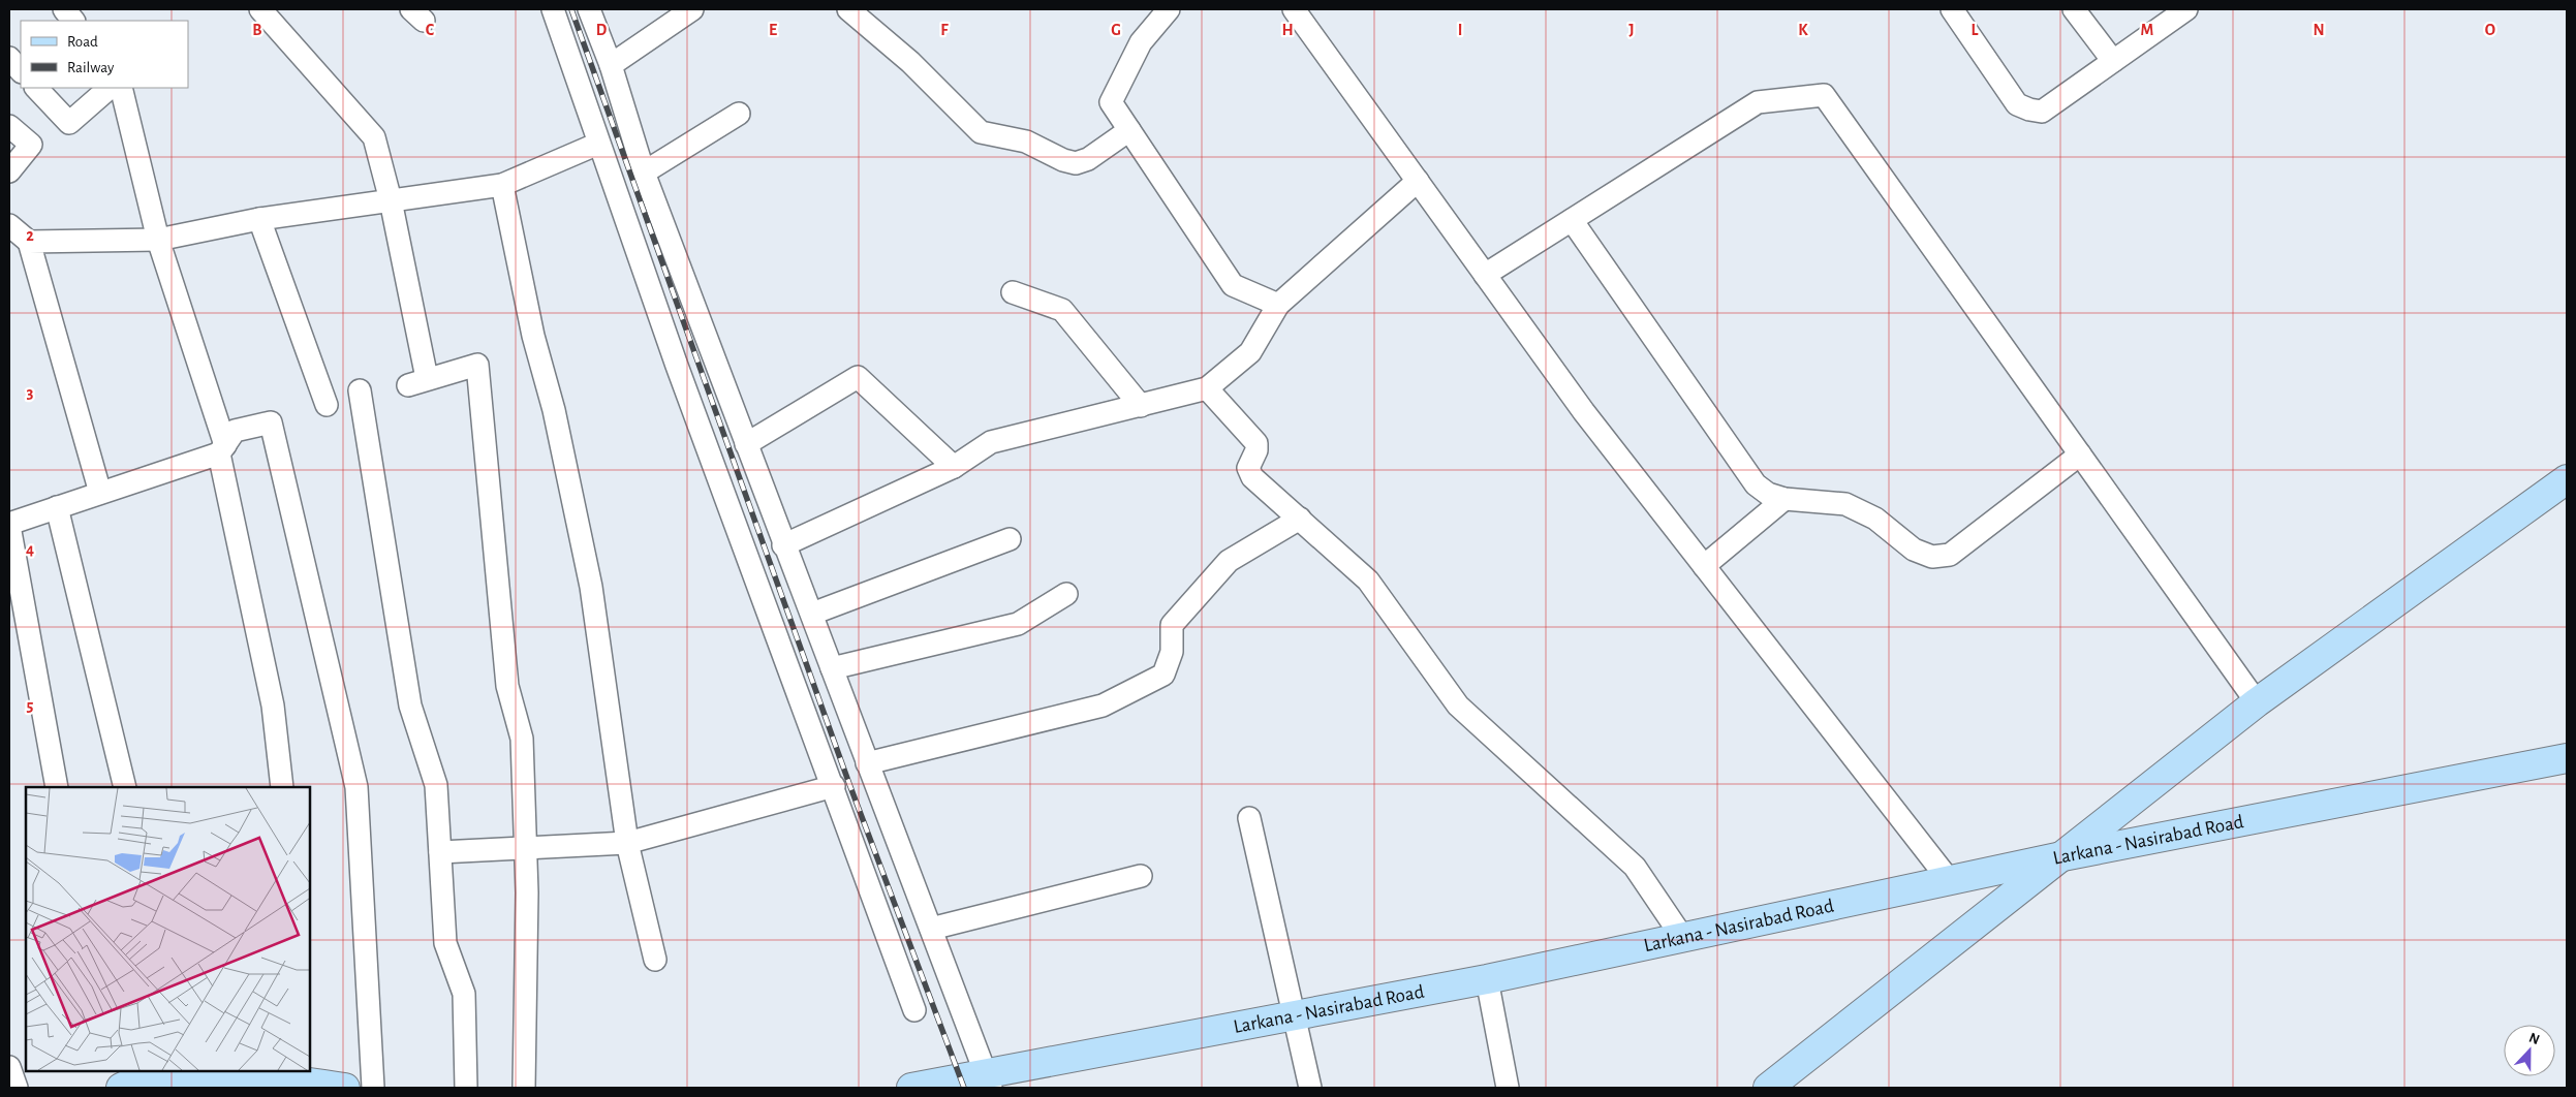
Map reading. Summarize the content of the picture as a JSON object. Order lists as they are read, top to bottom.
{
  "streets": {
    "main road": ["Larkana - Nasirabad Road"]
  },
  "legend": ["Road", "Railway"],
  "north": "top",
  "grid": {
    "columns": [
      "B",
      "C",
      "D",
      "E",
      "F",
      "G",
      "H",
      "I",
      "J",
      "K",
      "L",
      "M",
      "N",
      "O"
    ],
    "rows": [
      "2",
      "3",
      "4",
      "5"
    ]
  }
}
